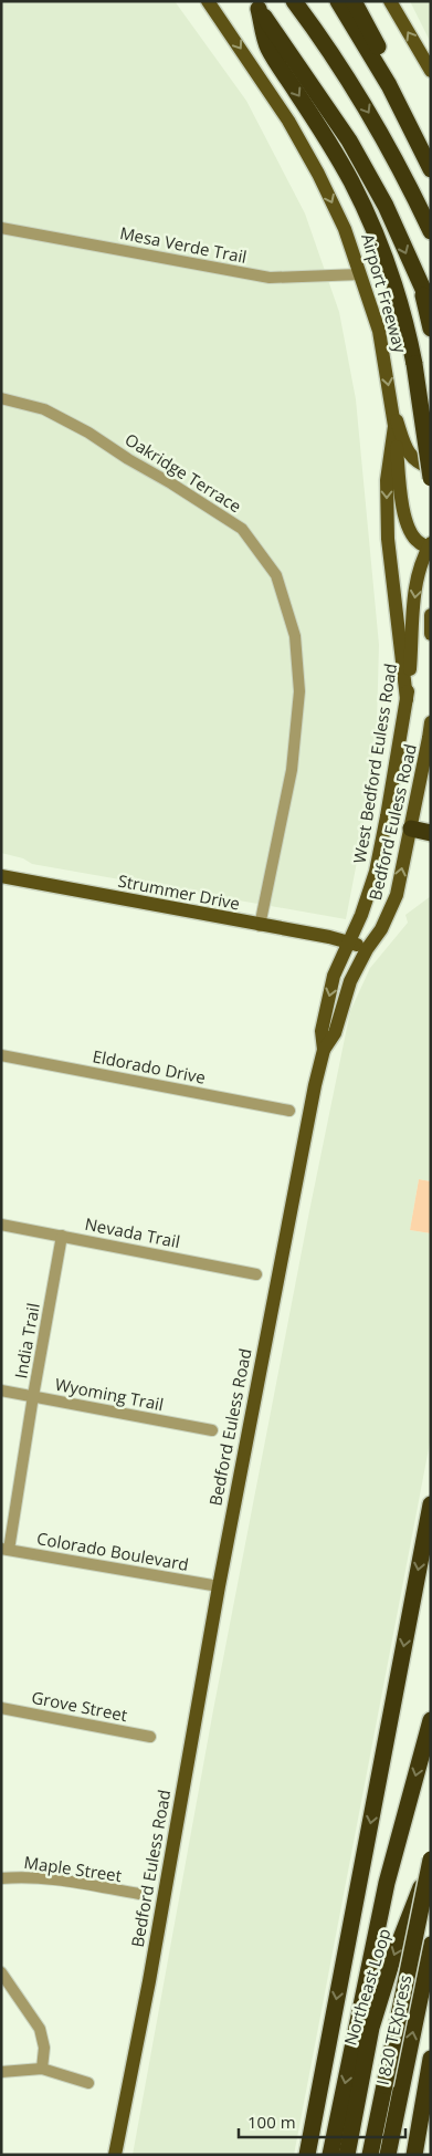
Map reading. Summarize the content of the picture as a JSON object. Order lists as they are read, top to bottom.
{
  "streets": {
    "highway": ["Airport Freeway", "Northeast Loop", "I 820 TEXpress"],
    "main road": ["West Bedford Euless Road", "Bedford Euless Road", "Strummer Drive"],
    "street": [
      "Mesa Verde Trail",
      "Oakridge Terrace",
      "Eldorado Drive",
      "Nevada Trail",
      "India Trail",
      "Wyoming Trail",
      "Colorado Boulevard",
      "Grove Street",
      "Maple Street"
    ]
  },
  "crossings": [
    ["Mesa Verde Trail", "Airport Freeway"],
    ["Airport Freeway", "West Bedford Euless Road"],
    ["Oakridge Terrace", "Strummer Drive"],
    ["West Bedford Euless Road", "Bedford Euless Road"],
    ["West Bedford Euless Road", "Strummer Drive"],
    ["Bedford Euless Road", "Strummer Drive"],
    ["Bedford Euless Road", "Colorado Boulevard"],
    ["Nevada Trail", "India Trail"],
    ["India Trail", "Wyoming Trail"],
    ["India Trail", "Colorado Boulevard"]
  ],
  "one_way": ["Airport Freeway", "West Bedford Euless Road"],
  "scale_bar": "100 m"
}
